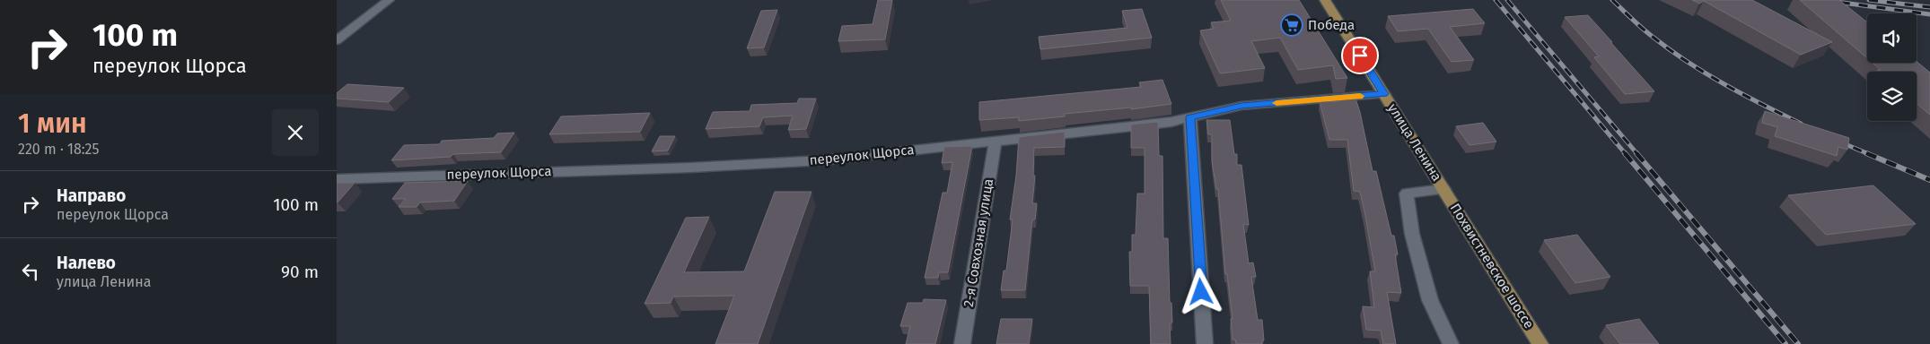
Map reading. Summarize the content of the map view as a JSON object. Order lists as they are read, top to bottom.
{
  "streets": {
    "main road": ["улица Ленина", "Похвистневское шоссе"],
    "street": ["переулок Щорса", "2-я Совхозная улица"]
  },
  "crossings": [
    ["улица Ленина", "переулок Щорса"],
    ["улица Ленина", "Похвистневское шоссе"],
    ["переулок Щорса", "2-я Совхозная улица"]
  ],
  "places": {
    "supermarket": ["Победа"]
  },
  "page": {
    "turn": ["100 m", "переулок Щорса"],
    "heading": ["1 мин", "220 m · 18:25"],
    "list": [
      {
        "name": "Направо",
        "note": "переулок Щорса",
        "value": "100 m"
      },
      {
        "name": "Налево",
        "note": "улица Ленина",
        "value": "90 m"
      }
    ]
  }
}
